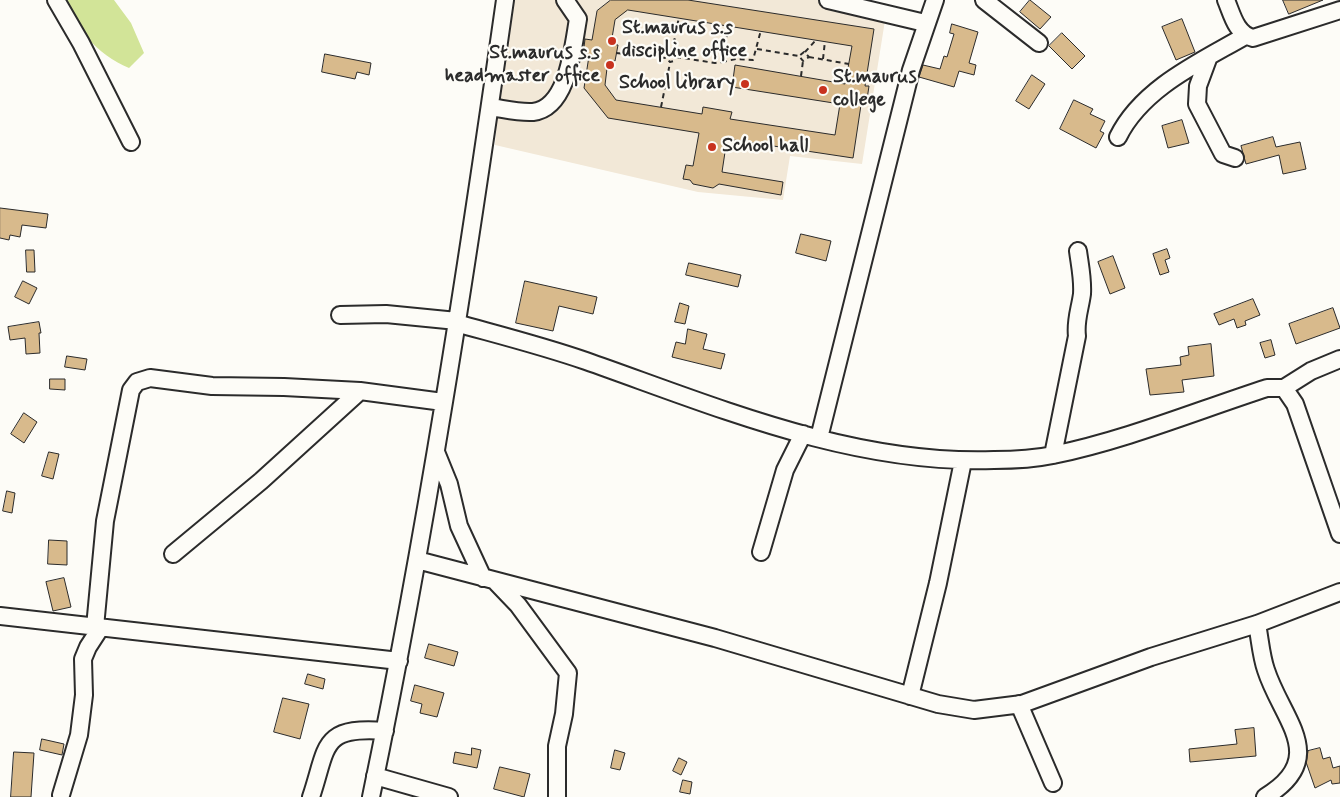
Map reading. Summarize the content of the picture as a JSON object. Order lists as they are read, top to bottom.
{
  "places": [
    "St.maurus s.s discipline office",
    "St.maurus s.s headmaster office",
    "School library",
    "St.maurus college",
    "School hall"
  ]
}
